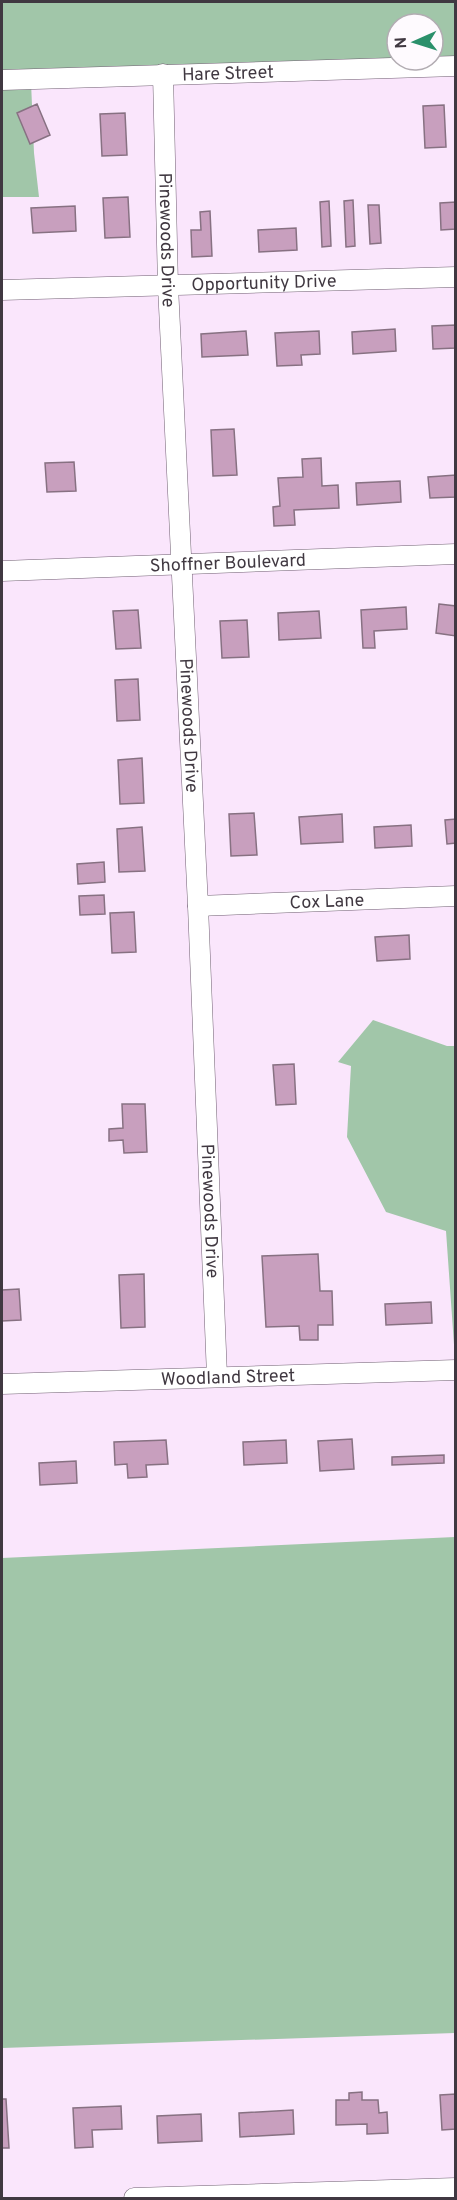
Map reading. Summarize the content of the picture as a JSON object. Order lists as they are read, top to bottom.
{
  "streets": {
    "street": [
      "Hare Street",
      "Pinewoods Drive",
      "Opportunity Drive",
      "Shoffner Boulevard",
      "Cox Lane",
      "Woodland Street"
    ]
  },
  "crossings": [
    ["Hare Street", "Pinewoods Drive"],
    ["Pinewoods Drive", "Opportunity Drive"],
    ["Pinewoods Drive", "Shoffner Boulevard"],
    ["Pinewoods Drive", "Cox Lane"],
    ["Pinewoods Drive", "Woodland Street"]
  ],
  "north": "left"
}
